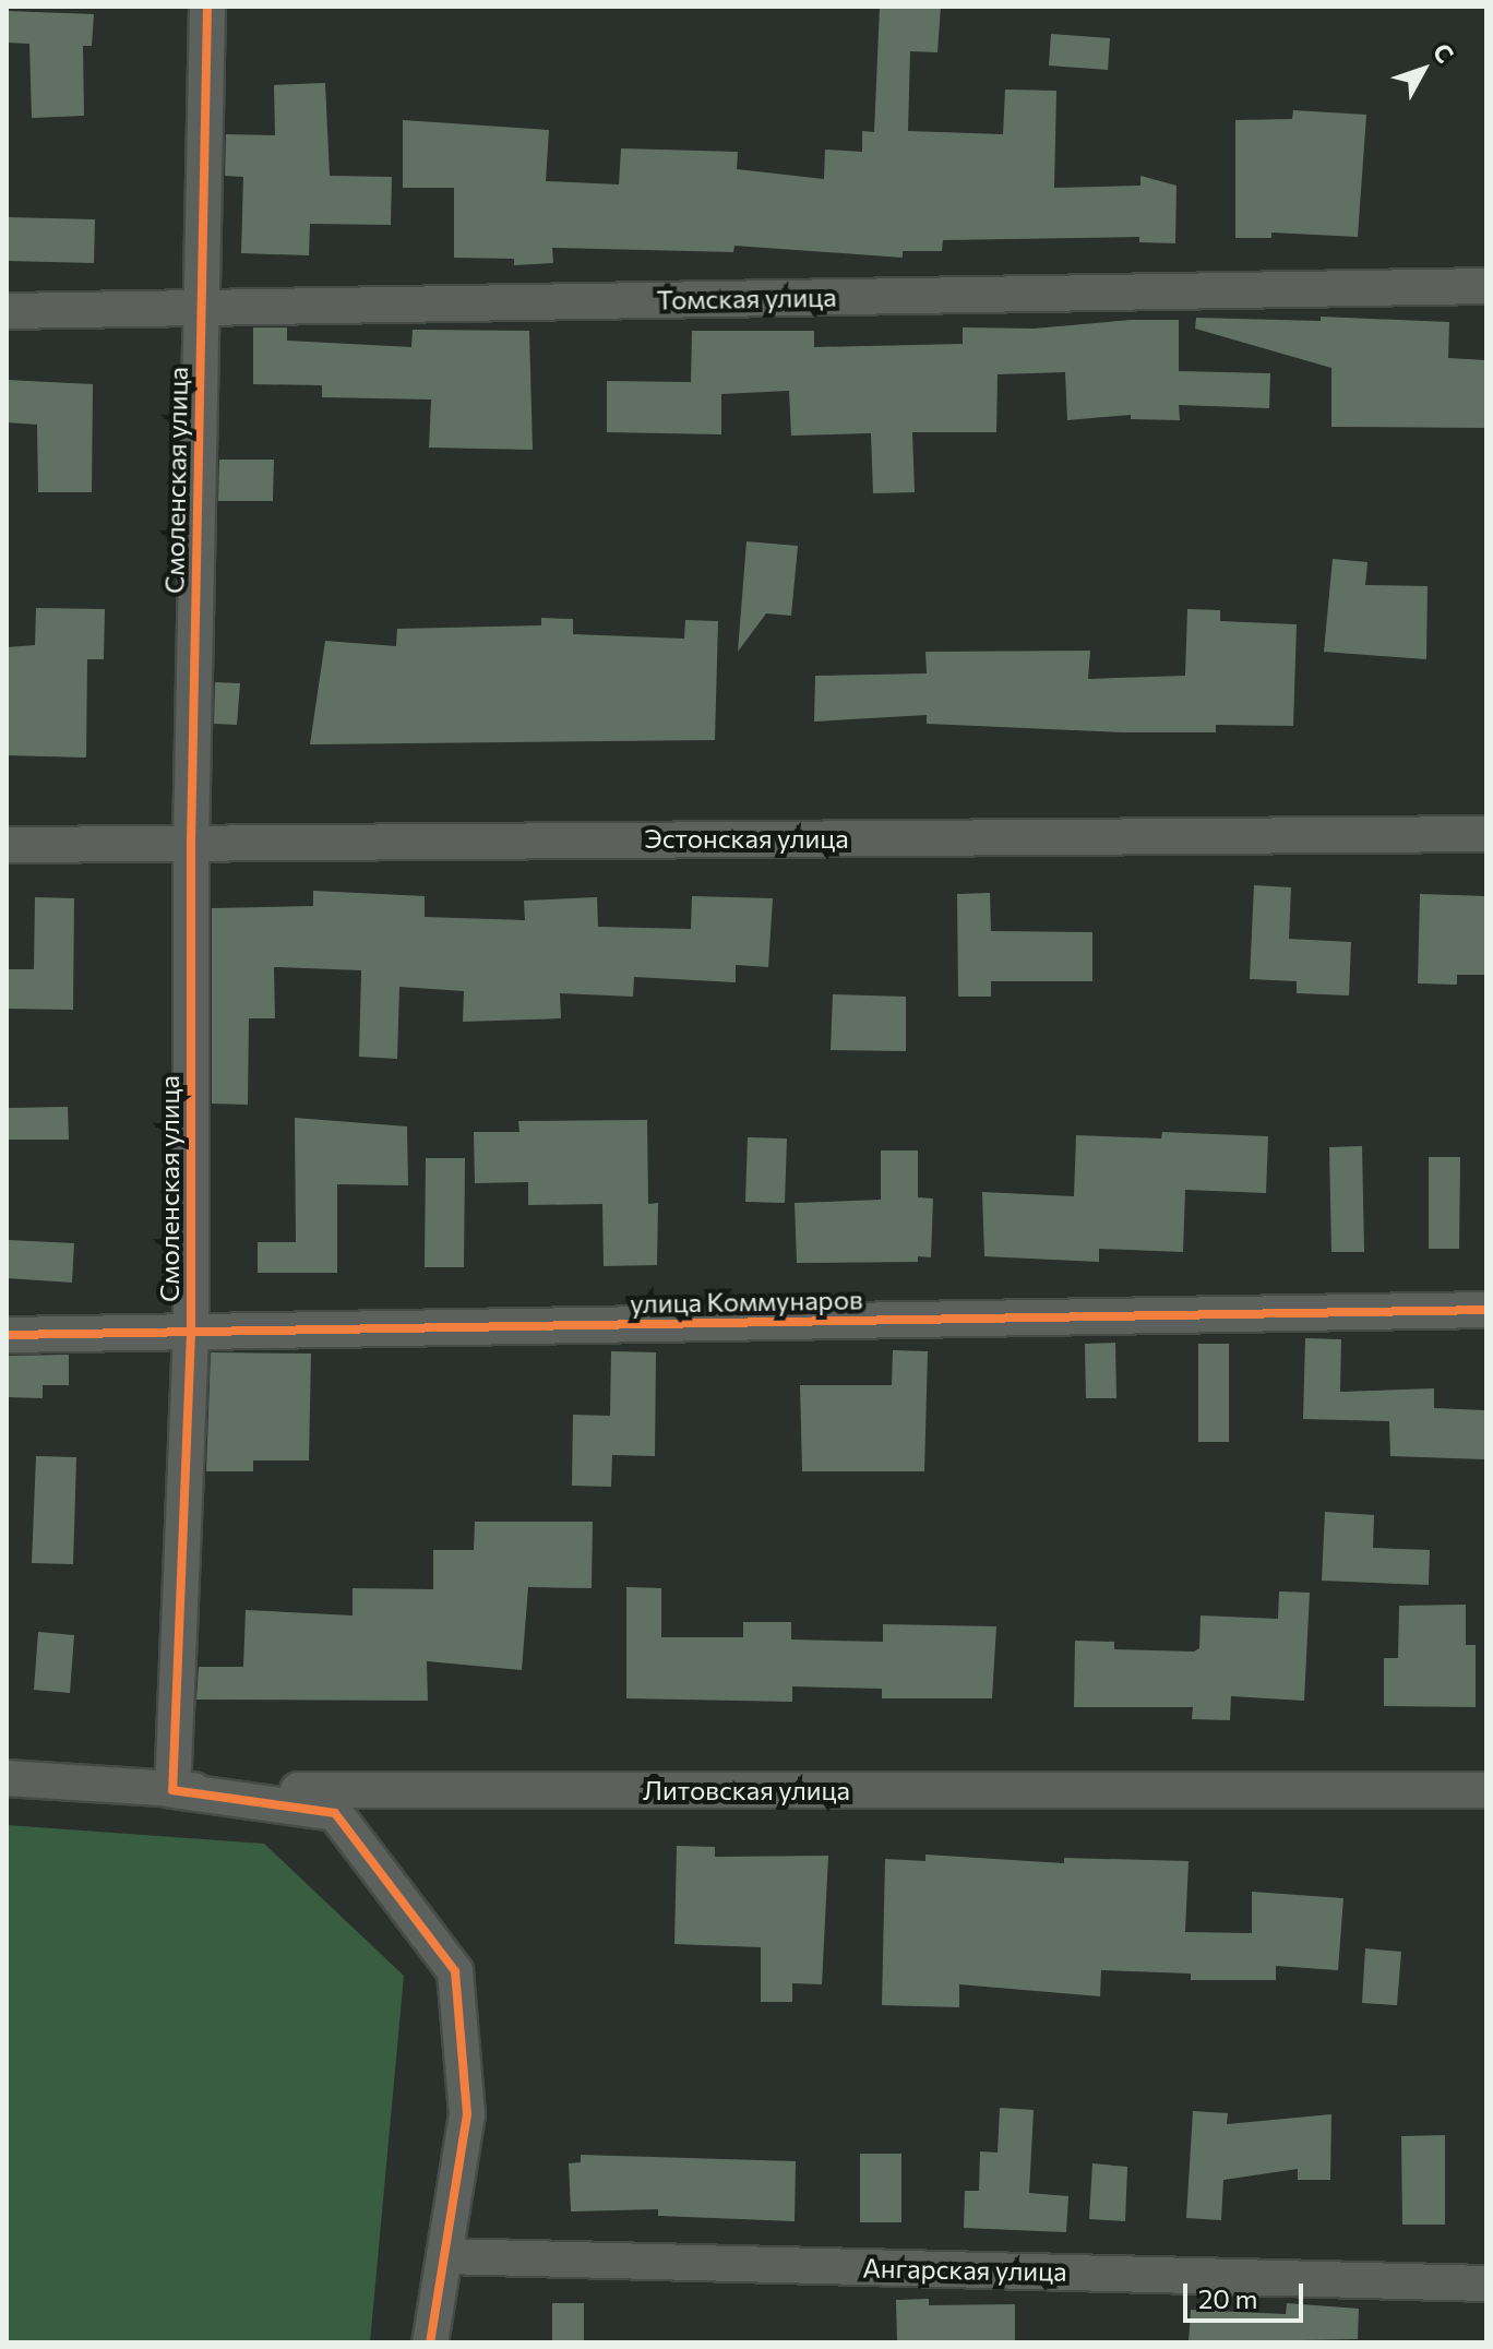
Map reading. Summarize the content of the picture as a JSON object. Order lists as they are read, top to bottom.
{
  "streets": {
    "street": [
      "Томская улица",
      "Смоленская улица",
      "Эстонская улица",
      "улица Коммунаров",
      "Литовская улица",
      "Ангарская улица"
    ]
  },
  "crossings": [
    ["Томская улица", "Смоленская улица"],
    ["Смоленская улица", "Эстонская улица"],
    ["Смоленская улица", "улица Коммунаров"],
    ["Смоленская улица", "Литовская улица"]
  ],
  "scale_bar": "20 m",
  "north": "top right"
}
